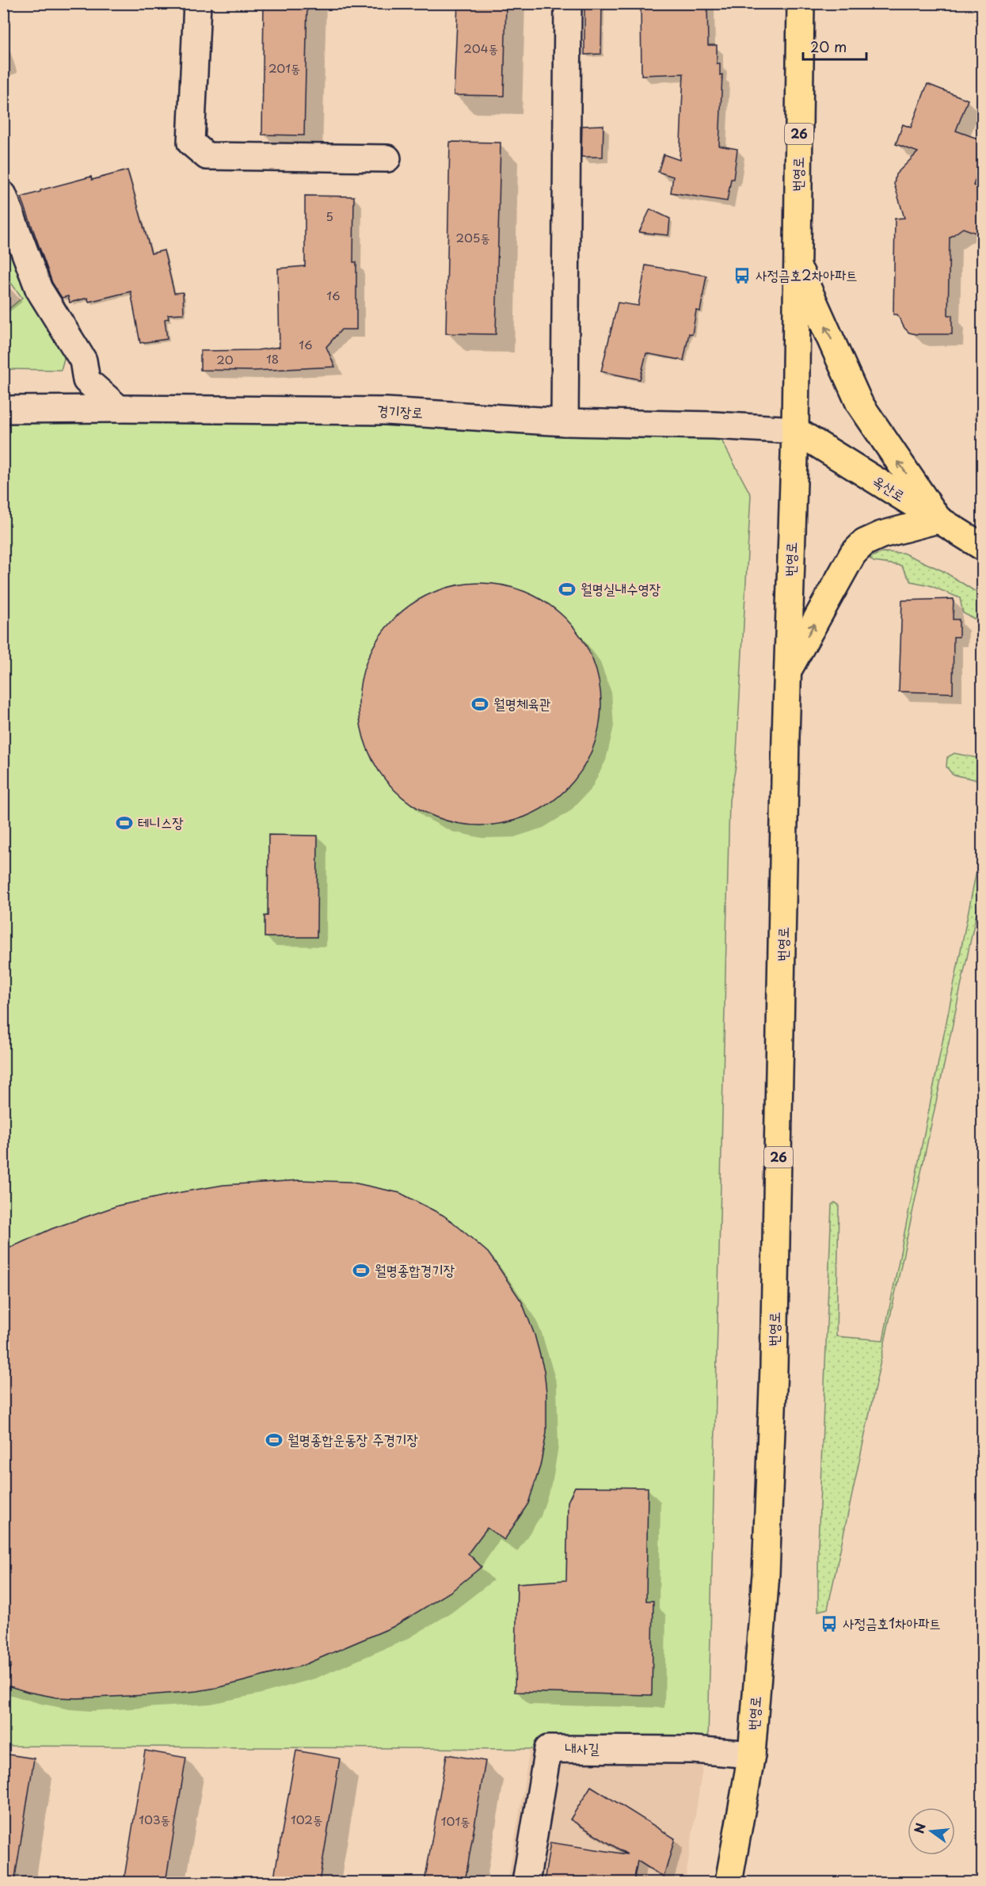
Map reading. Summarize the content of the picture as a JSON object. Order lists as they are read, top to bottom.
{
  "streets": {
    "main road": ["26", "번영로", "옥산로"],
    "street": ["경기장로", "내사길"]
  },
  "crossings": [
    ["번영로", "경기장로"],
    ["번영로", "옥산로"],
    ["번영로", "내사길"],
    ["경기장로", "옥산로"]
  ],
  "places": {
    "bus stop": ["사정금호2차아파트", "사정금호1차아파트"],
    "sports": [
      "월명실내수영장",
      "월명체육관",
      "테니스장",
      "월명종합경기장",
      "월명종합운동장 주경기장"
    ]
  },
  "house_numbers": [
    "204동",
    "201동",
    "5",
    "205동",
    "16",
    "16",
    "18",
    "20",
    "103동",
    "102동",
    "101동"
  ],
  "scale_bar": "20 m",
  "north": "left"
}
